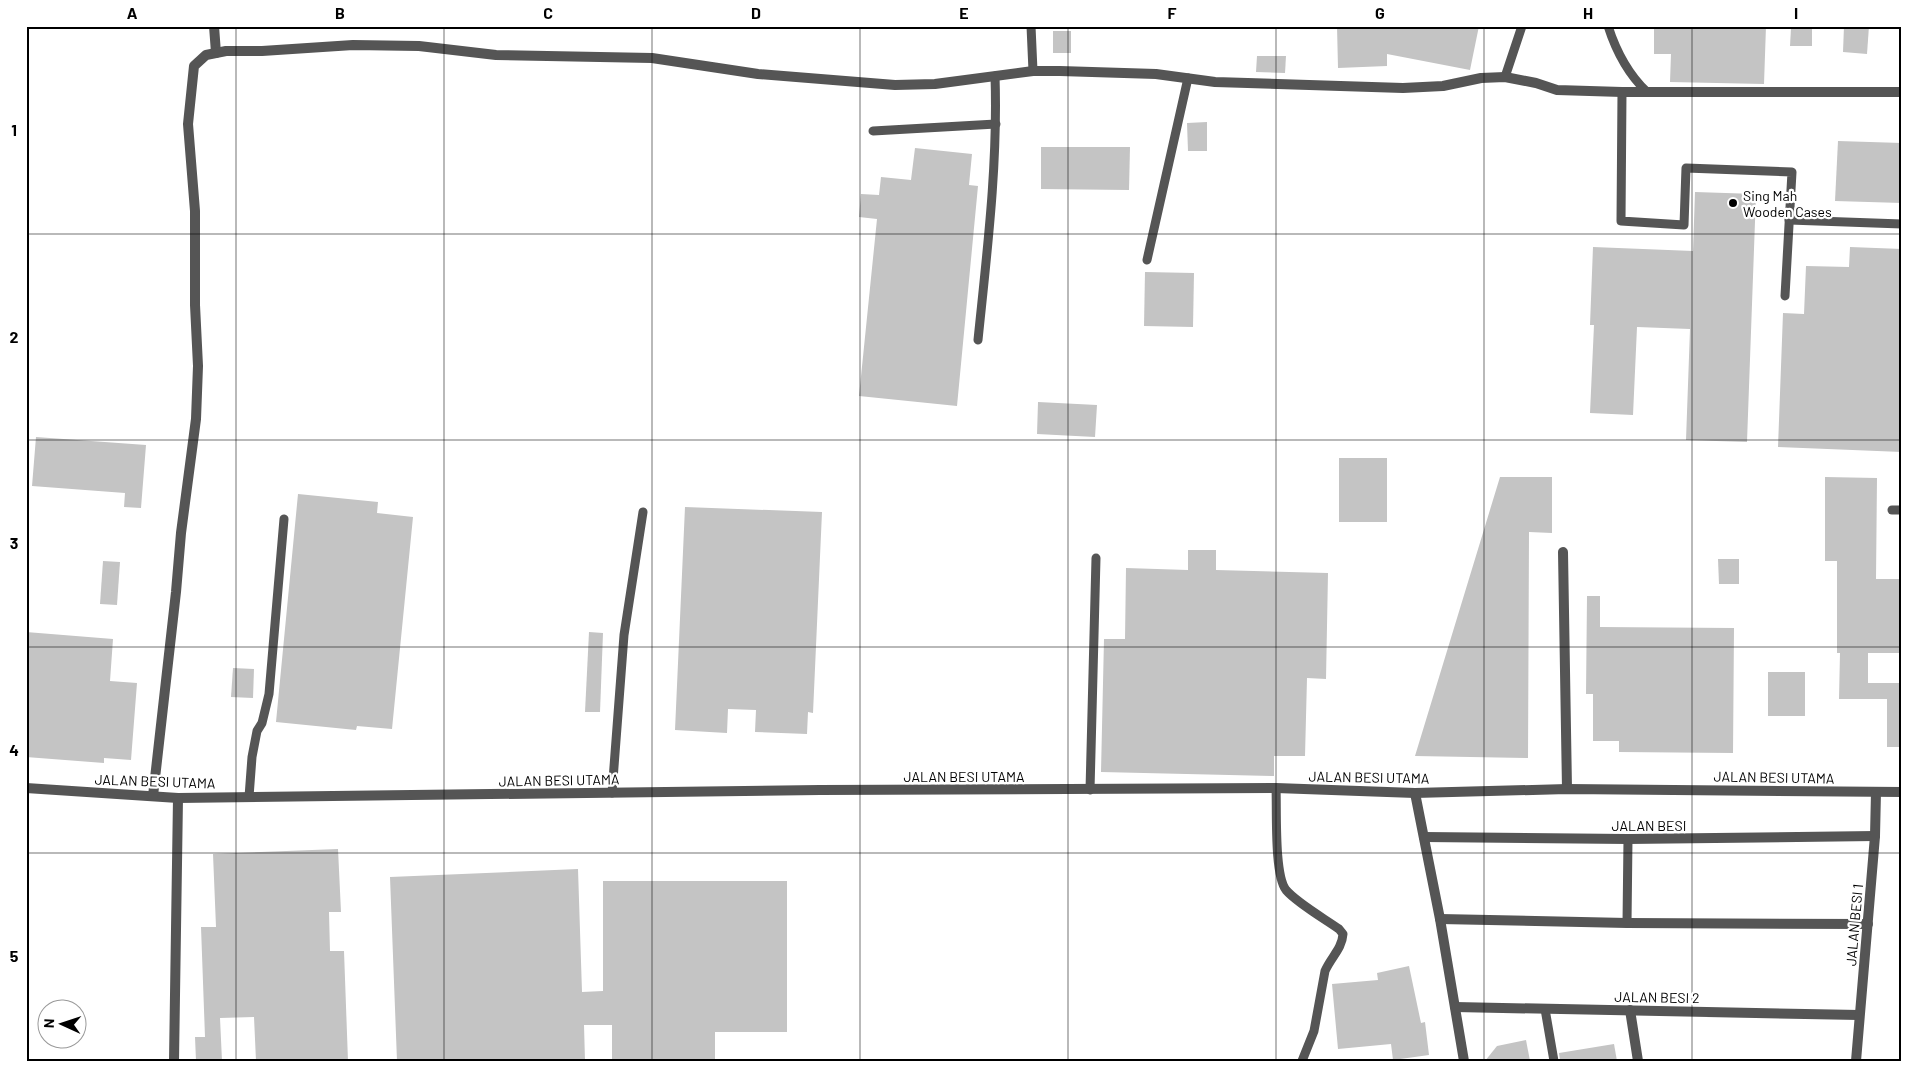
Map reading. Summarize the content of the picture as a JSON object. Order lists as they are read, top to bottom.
{
  "streets": {
    "street": [
      "JALAN BESI UTAMA",
      "JALAN BESI",
      "JALAN BESI 1",
      "JALAN BESI 2"
    ]
  },
  "crossings": [
    ["JALAN BESI UTAMA", "JALAN BESI 1"],
    ["JALAN BESI", "JALAN BESI 1"],
    ["JALAN BESI 1", "JALAN BESI 2"]
  ],
  "places": ["Sing Mah Wooden Cases"],
  "north": "left",
  "grid": {
    "columns": [
      "A",
      "B",
      "C",
      "D",
      "E",
      "F",
      "G",
      "H",
      "I"
    ],
    "rows": [
      "1",
      "2",
      "3",
      "4",
      "5"
    ]
  }
}
